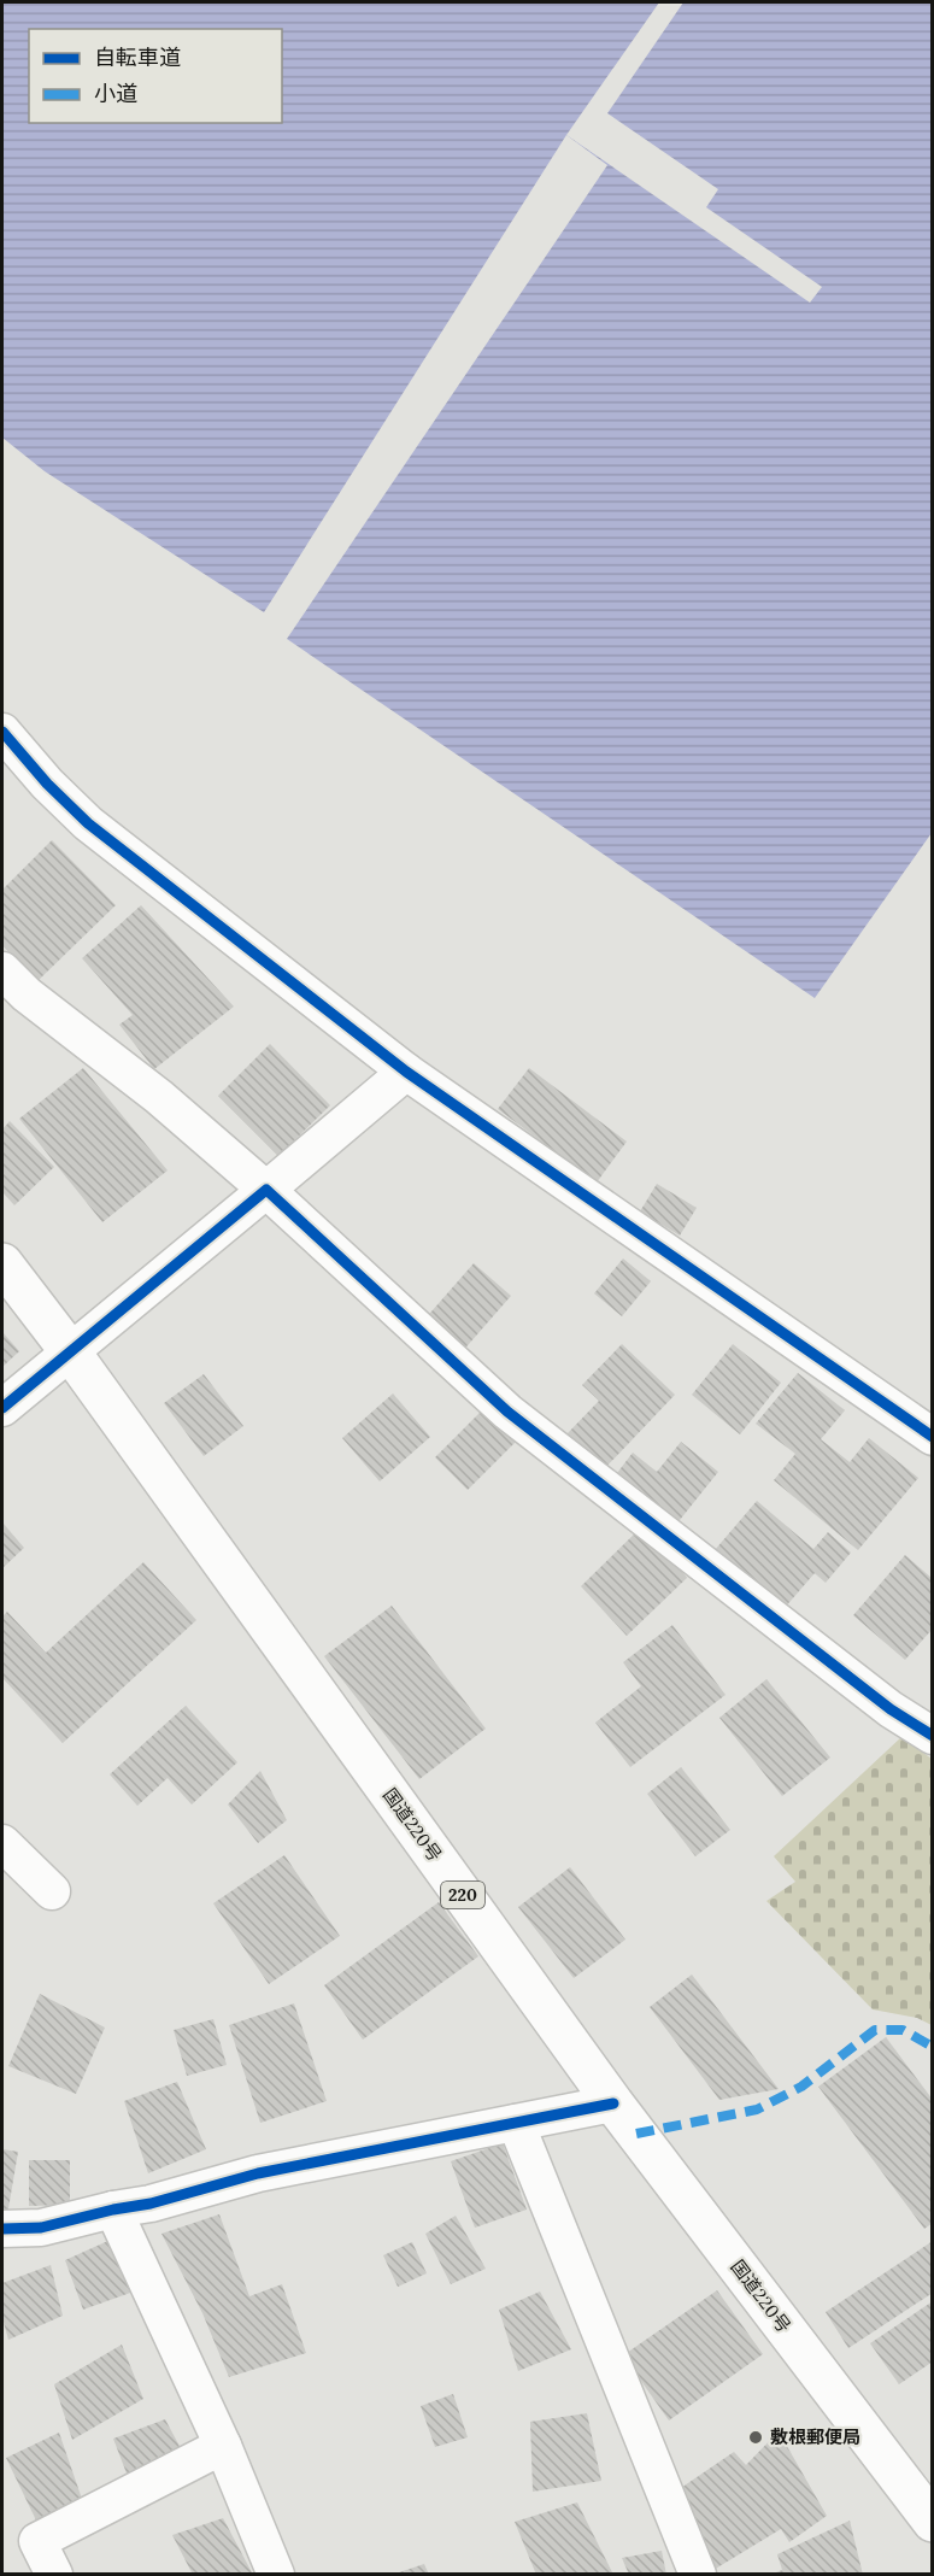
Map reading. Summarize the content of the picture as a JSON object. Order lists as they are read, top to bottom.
{
  "streets": {
    "highway": ["国道220号", "220"]
  },
  "places": ["敷根郵便局"],
  "legend": ["自転車道", "小道"]
}
